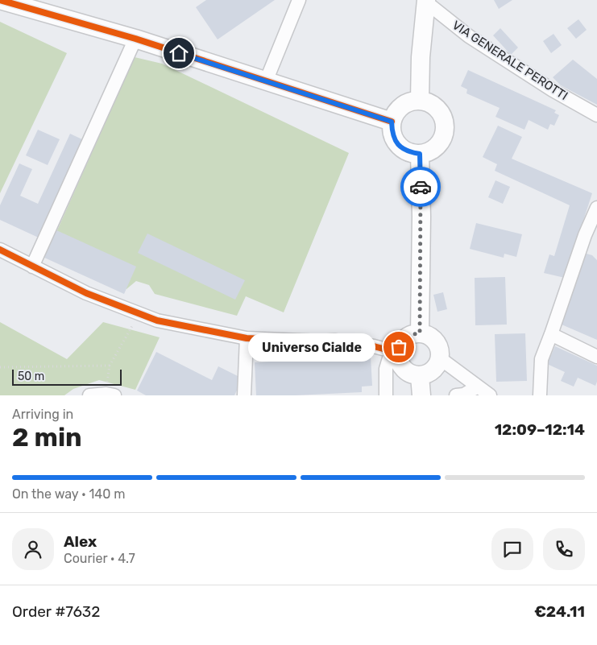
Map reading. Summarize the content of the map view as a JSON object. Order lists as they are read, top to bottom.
{
  "streets": {
    "street": ["VIA GENERALE PEROTTI"]
  },
  "places": ["Universo Cialde"],
  "scale_bar": "50 m",
  "page": {
    "bubble": "Universo Cialde",
    "scale": "50 m",
    "heading": ["2 min", "Arriving in", "12:09–12:14"],
    "panel": [
      "Alex",
      "Courier · 4.7",
      "Order #7632",
      "€24.11"
    ],
    "bar": "On the way · 140 m"
  }
}
